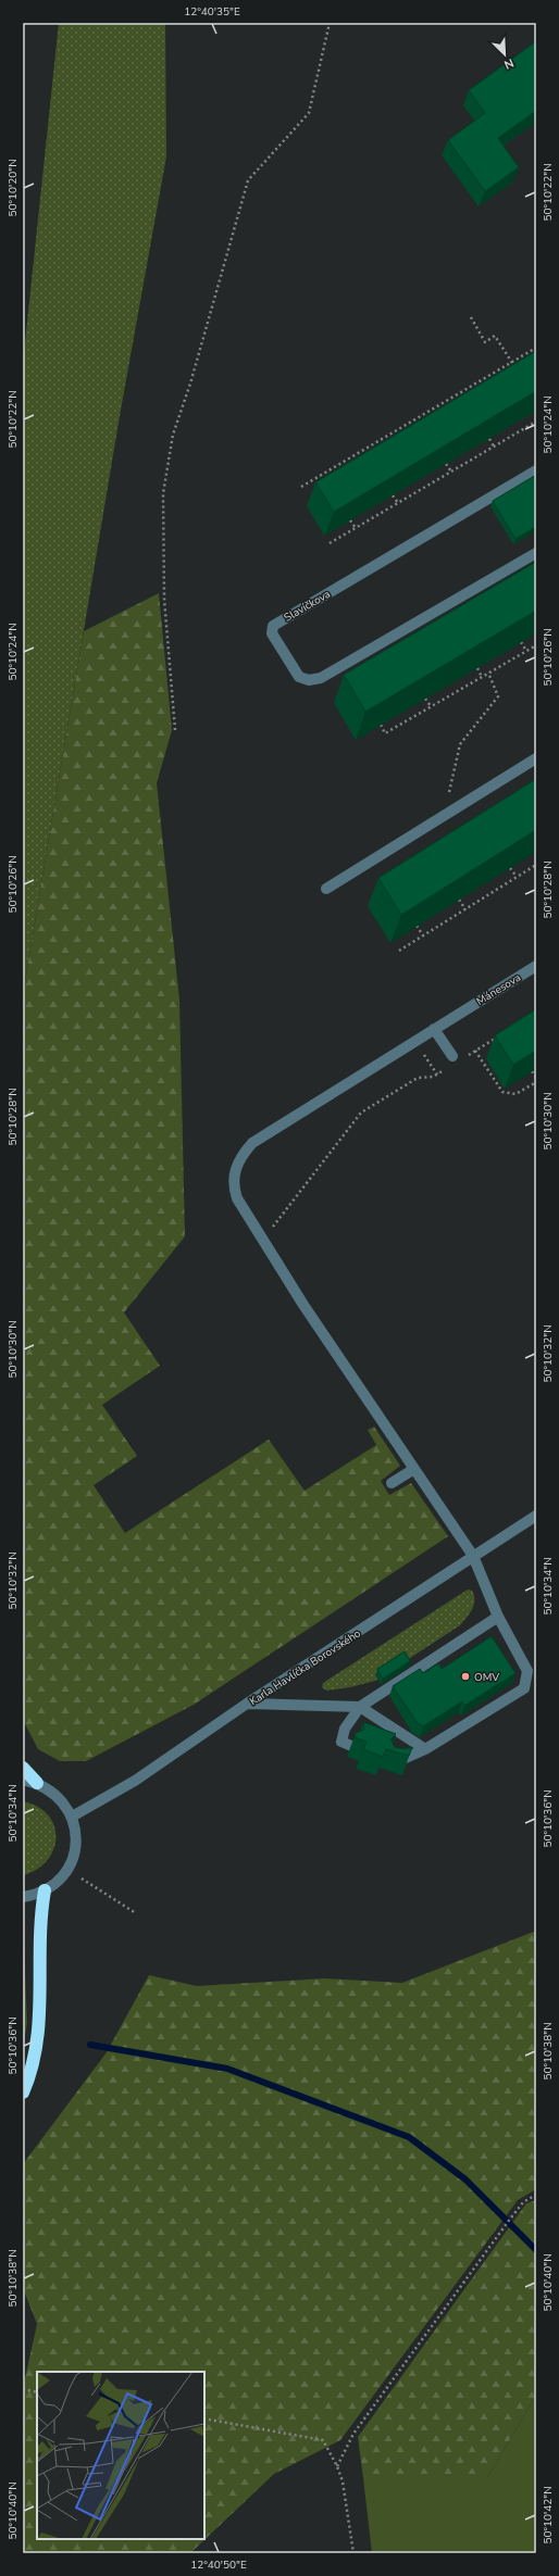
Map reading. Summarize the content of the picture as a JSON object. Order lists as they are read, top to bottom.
{
  "streets": {
    "street": ["Slavíčkova", "Mánesova", "Karla Havlíčka Borovského"]
  },
  "crossings": [
    ["Mánesova", "Karla Havlíčka Borovského"]
  ],
  "places": ["OMV"],
  "north": "bottom right",
  "coordinates": [
    "12°40'35\"E",
    "50°10'20\"N",
    "50°10'22\"N",
    "50°10'24\"N",
    "50°10'26\"N",
    "50°10'28\"N",
    "50°10'30\"N",
    "50°10'32\"N",
    "50°10'34\"N",
    "50°10'36\"N",
    "50°10'38\"N",
    "50°10'40\"N",
    "50°10'42\"N",
    "12°40'50\"E"
  ]
}
